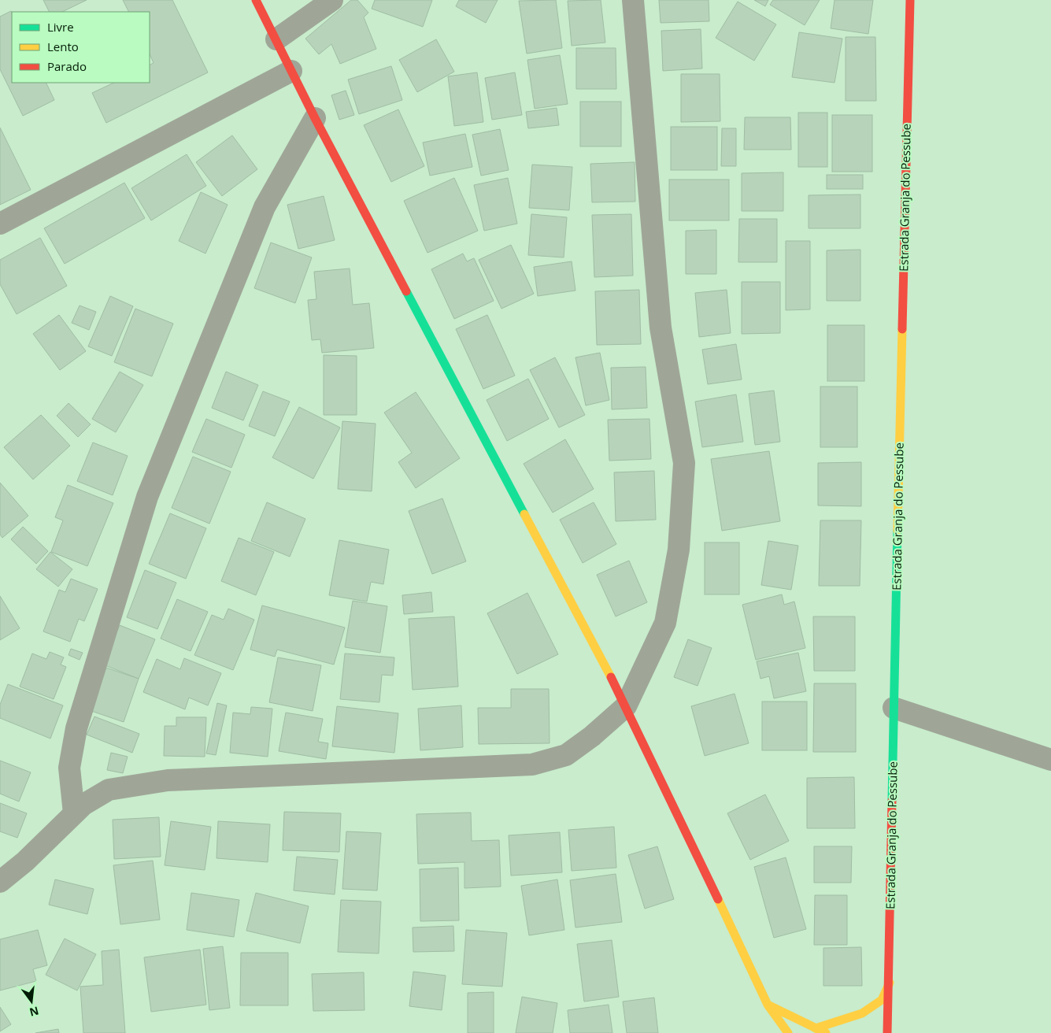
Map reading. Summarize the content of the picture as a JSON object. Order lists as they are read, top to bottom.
{
  "streets": {
    "street": ["Estrada Granja do Pessube"]
  },
  "legend": ["Livre", "Lento", "Parado"],
  "north": "bottom"
}
